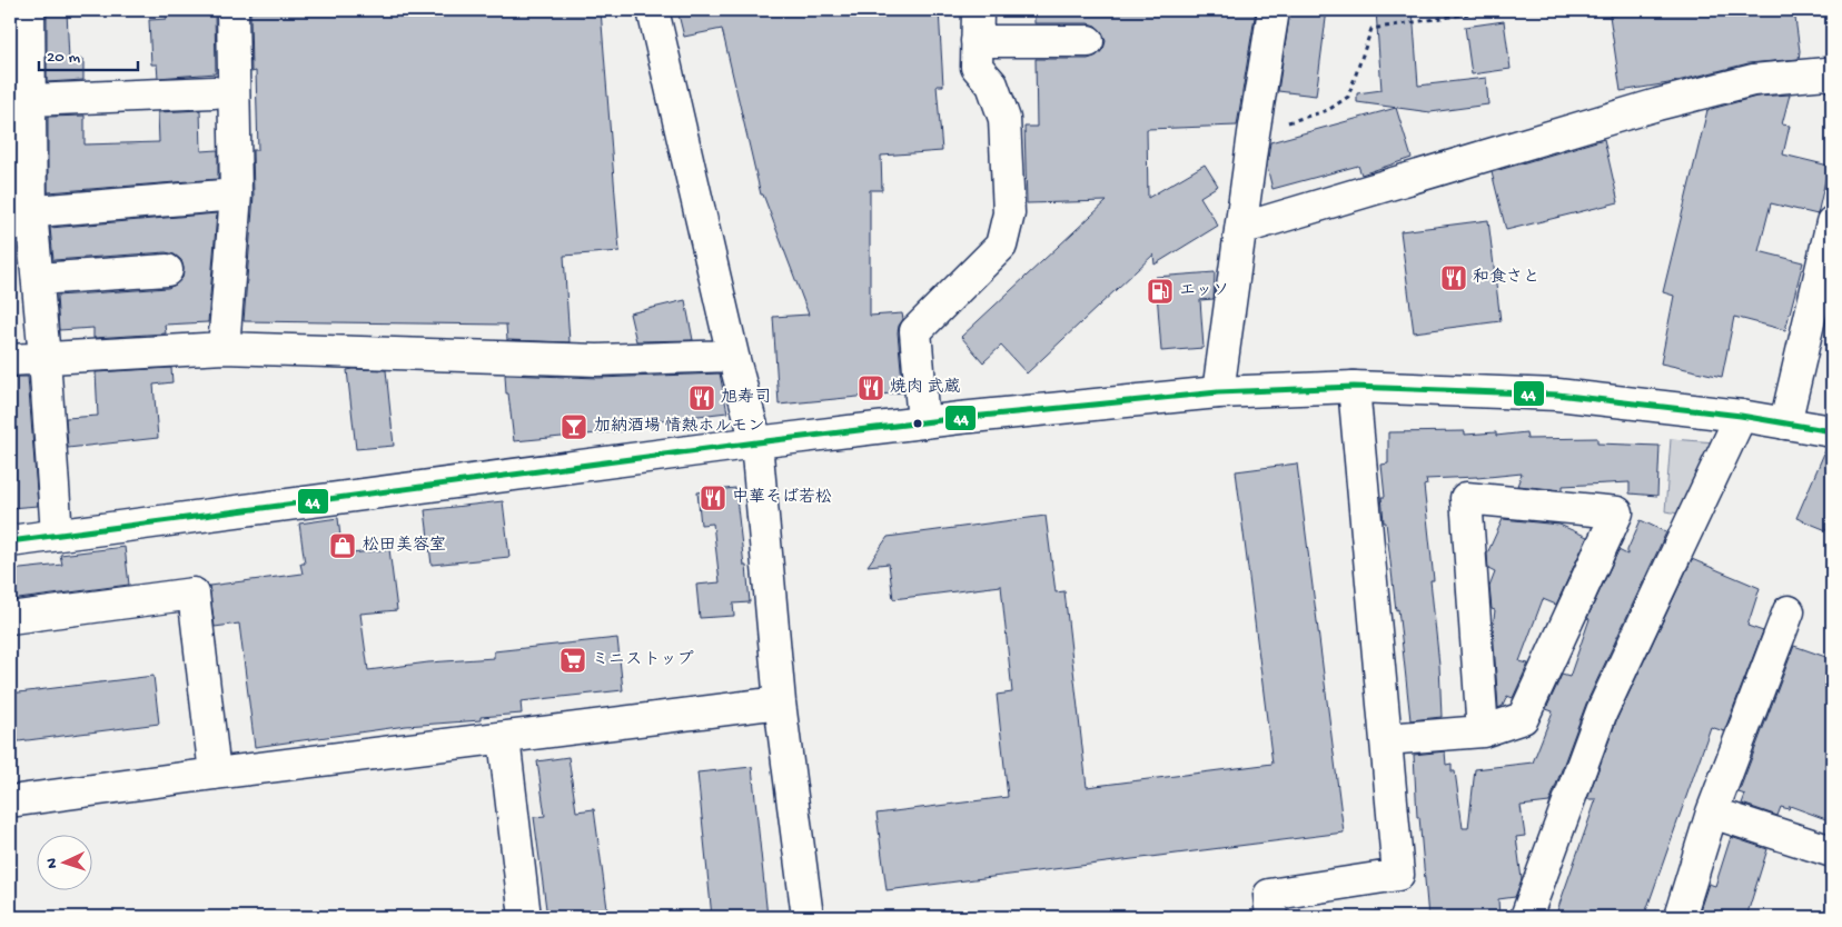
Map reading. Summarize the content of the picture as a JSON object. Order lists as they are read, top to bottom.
{
  "places": {
    "restaurant": [
      "和食さと",
      "焼肉 武蔵",
      "旭寿司",
      "中華そば若松"
    ],
    "fuel station": ["エッソ"],
    "bar": ["加納酒場 情熱ホルモン"],
    "shop": ["松田美容室"],
    "supermarket": ["ミニストップ"]
  },
  "lines": ["transit line 44"],
  "scale_bar": "20 m",
  "north": "left"
}
